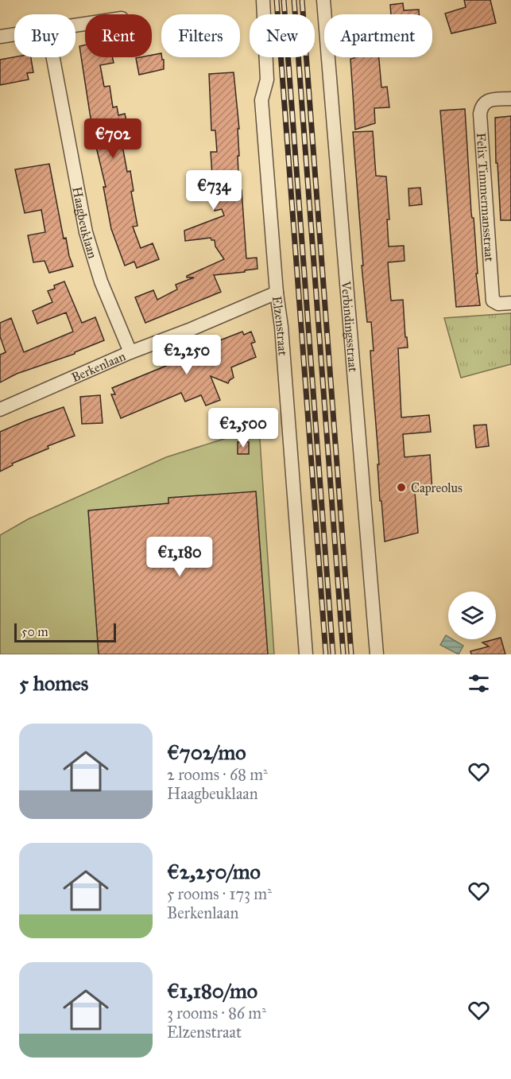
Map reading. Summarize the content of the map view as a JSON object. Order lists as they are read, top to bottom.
{
  "streets": {
    "street": [
      "Felix Timmermansstraat",
      "Haagbeuklaan",
      "Elzenstraat",
      "Verbindingsstraat",
      "Berkenlaan"
    ]
  },
  "crossings": [
    ["Haagbeuklaan", "Berkenlaan"],
    ["Elzenstraat", "Berkenlaan"]
  ],
  "places": ["Capreolus"],
  "scale_bar": "50 m",
  "page": {
    "chip": [
      "Buy",
      "Rent",
      "Filters",
      "New",
      "Apartment"
    ],
    "price": [
      "€702",
      "€734",
      "€2,250",
      "€2,500",
      "€1,180"
    ],
    "scale": "50 m",
    "heading": "5 homes",
    "list": [
      {
        "name": "€702/mo",
        "note": "2 rooms · 68 m² · Haagbeuklaan"
      },
      {
        "name": "€2,250/mo",
        "note": "5 rooms · 173 m² · Berkenlaan"
      },
      {
        "name": "€1,180/mo",
        "note": "3 rooms · 86 m² · Elzenstraat"
      }
    ]
  }
}
